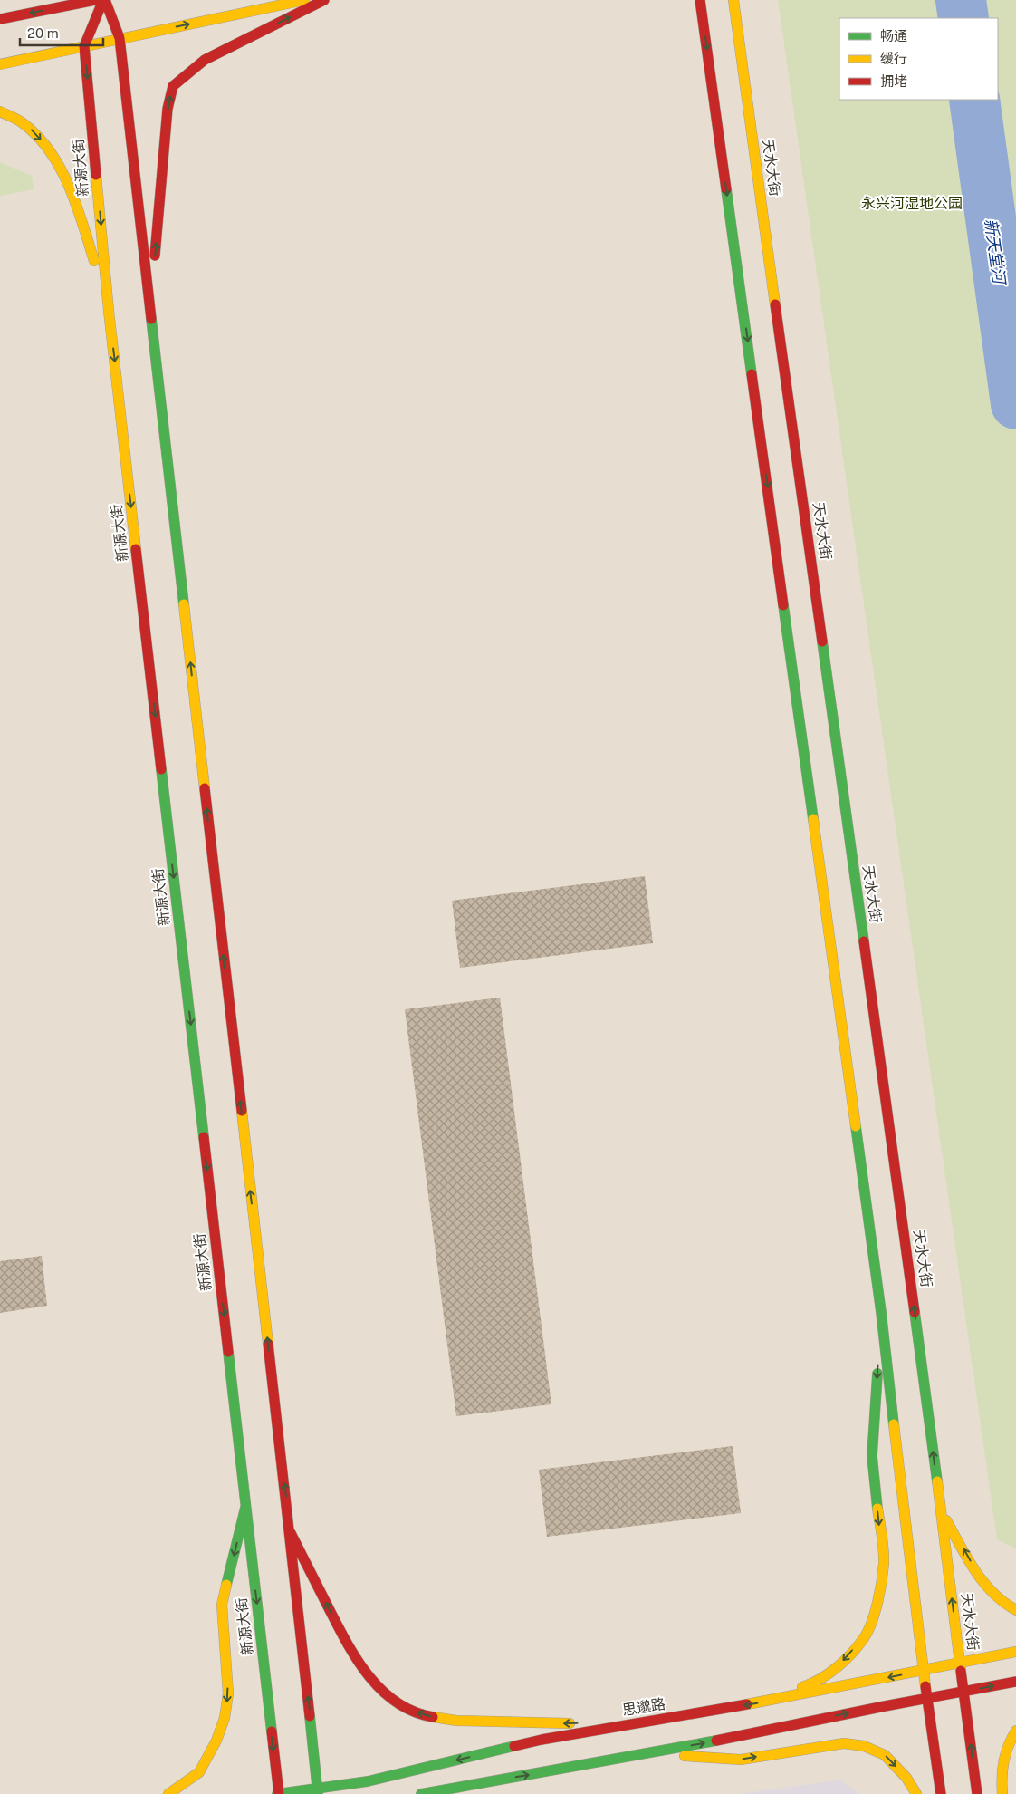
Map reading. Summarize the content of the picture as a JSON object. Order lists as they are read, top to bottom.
{
  "streets": {
    "main road": ["新源大街", "天水大街", "思邈路"]
  },
  "crossings": [
    ["新源大街", "思邈路"],
    ["天水大街", "思邈路"]
  ],
  "water": ["新天堂河"],
  "parks": ["永兴河湿地公园"],
  "legend": ["畅通", "缓行", "拥堵"],
  "scale_bar": "20 m"
}
